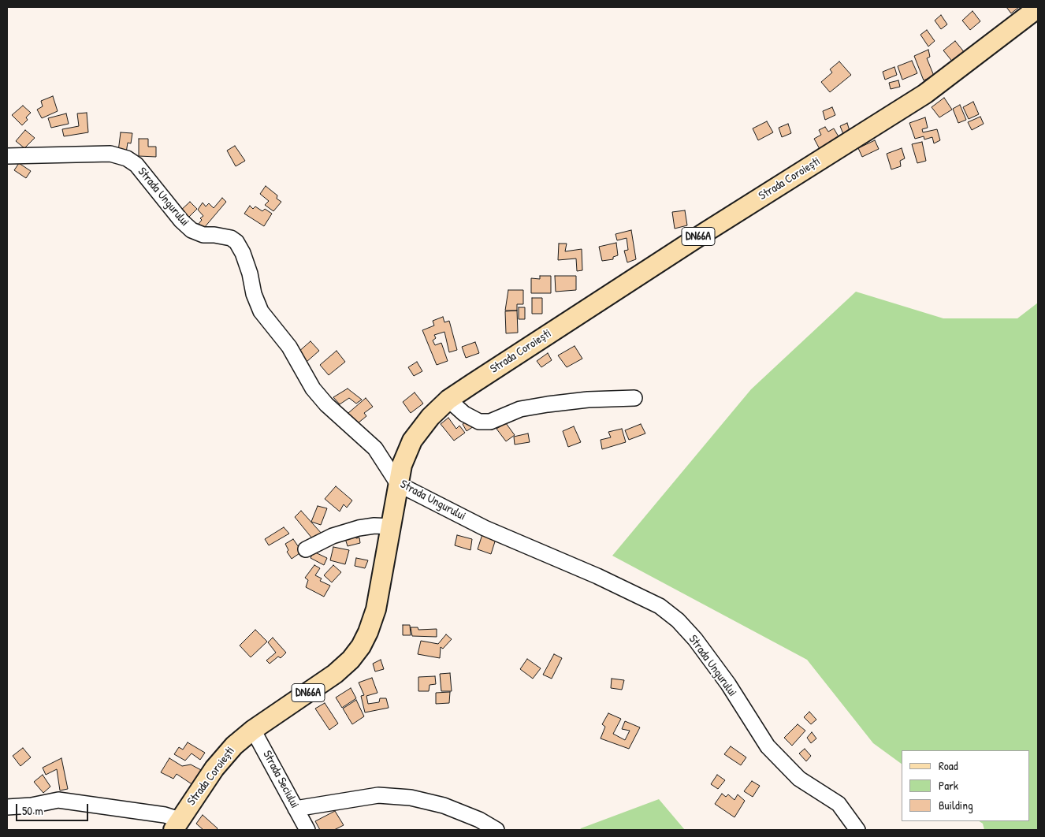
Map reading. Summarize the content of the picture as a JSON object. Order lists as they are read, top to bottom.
{
  "streets": {
    "main road": ["Strada Coroiești", "DN66A"],
    "street": ["Strada Ungurului", "Strada Seciului"]
  },
  "crossings": [
    ["Strada Coroiești", "Strada Ungurului"],
    ["Strada Coroiești", "Strada Seciului"]
  ],
  "legend": ["Road", "Park", "Building"],
  "scale_bar": "50 m"
}
